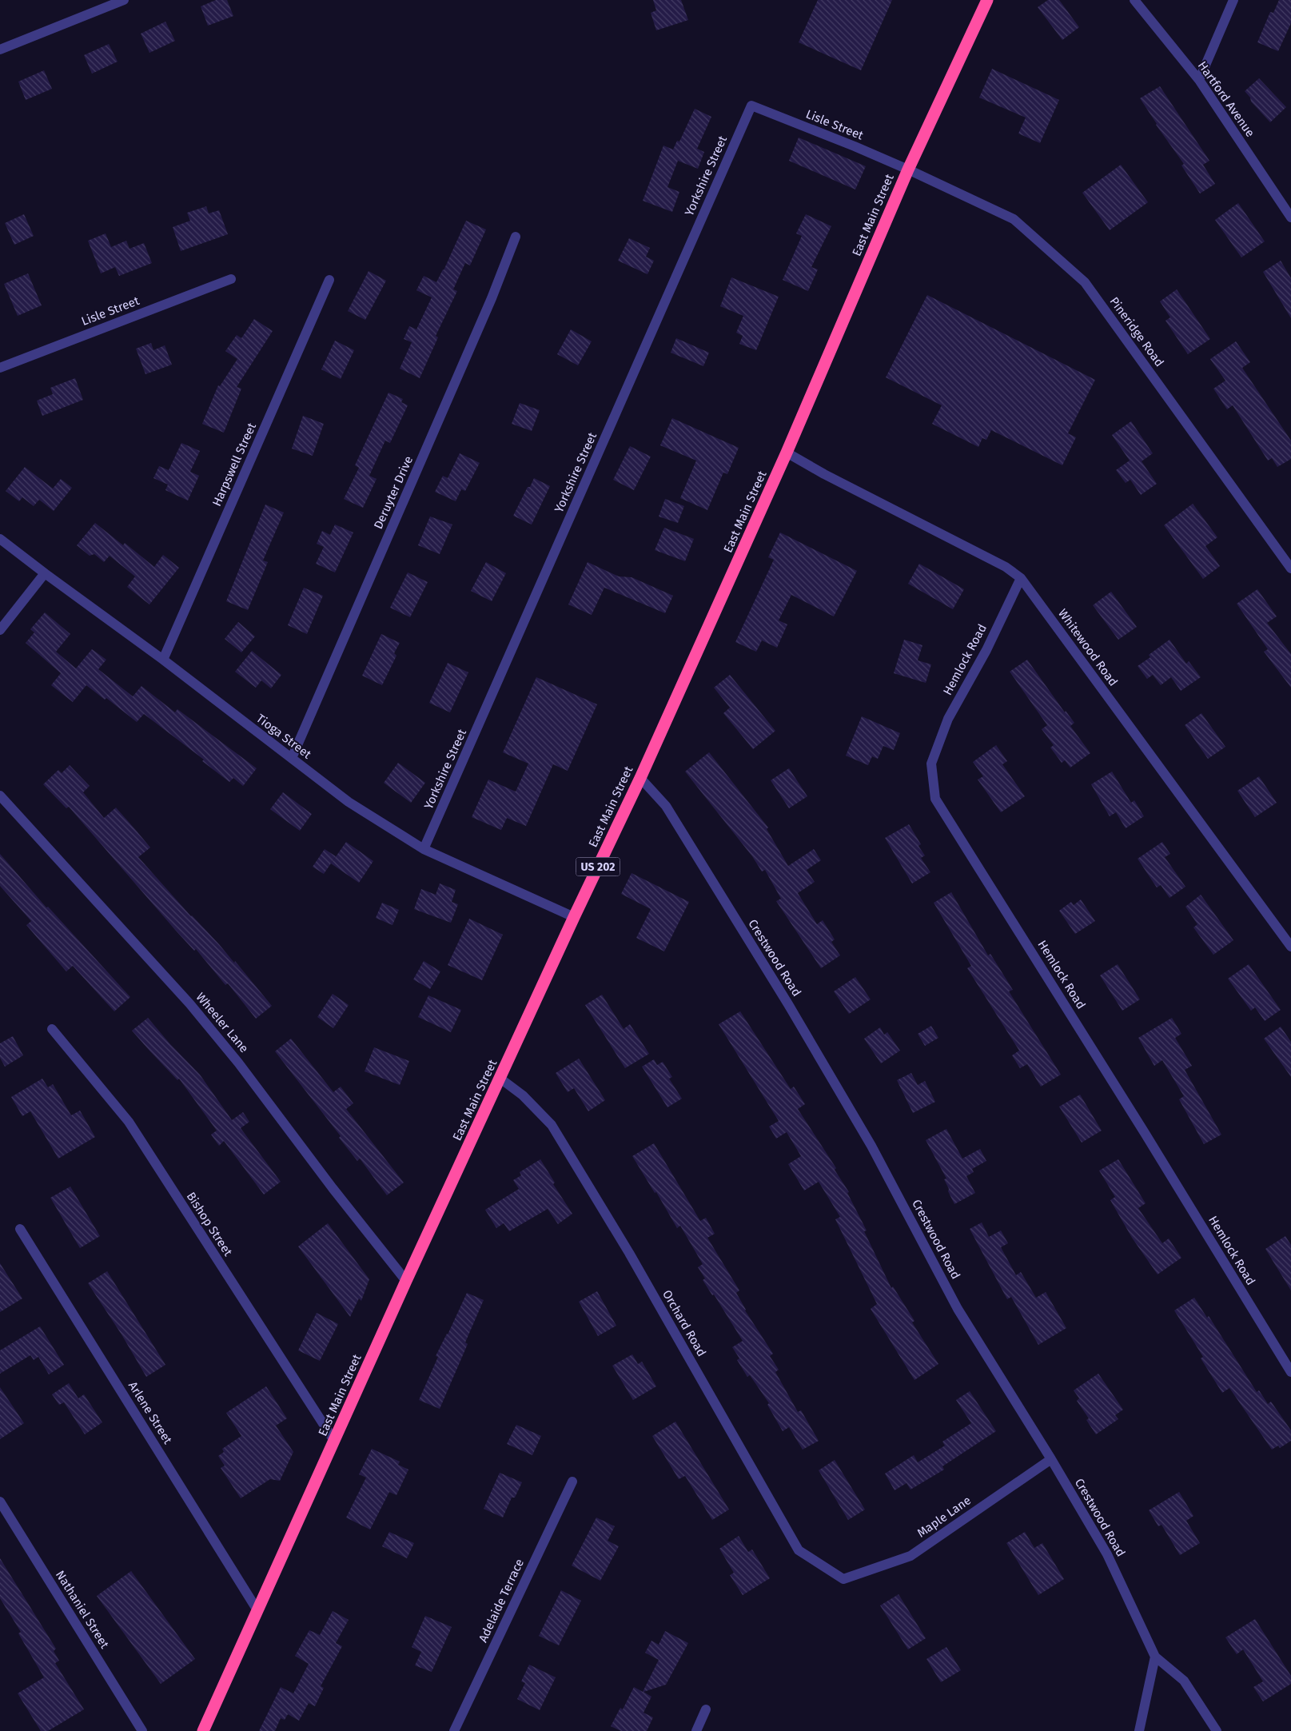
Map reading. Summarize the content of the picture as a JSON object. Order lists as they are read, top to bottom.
{
  "streets": {
    "highway": ["East Main Street", "US 202"],
    "street": [
      "Hartford Avenue",
      "Lisle Street",
      "Yorkshire Street",
      "Pineridge Road",
      "Harpswell Street",
      "Deruyter Drive",
      "Whitewood Road",
      "Hemlock Road",
      "Tioga Street",
      "Crestwood Road",
      "Wheeler Lane",
      "Bishop Street",
      "Orchard Road",
      "Arlene Street",
      "Maple Lane",
      "Adelaide Terrace",
      "Nathaniel Street"
    ]
  },
  "crossings": [
    ["Lisle Street", "Yorkshire Street"],
    ["Lisle Street", "East Main Street"],
    ["Lisle Street", "Pineridge Road"],
    ["Yorkshire Street", "Tioga Street"],
    ["East Main Street", "Pineridge Road"],
    ["East Main Street", "Whitewood Road"],
    ["East Main Street", "Tioga Street"],
    ["East Main Street", "Crestwood Road"],
    ["East Main Street", "Wheeler Lane"],
    ["East Main Street", "Bishop Street"],
    ["East Main Street", "Orchard Road"],
    ["East Main Street", "Arlene Street"],
    ["Harpswell Street", "Tioga Street"],
    ["Deruyter Drive", "Tioga Street"],
    ["Whitewood Road", "Hemlock Road"],
    ["Crestwood Road", "Maple Lane"],
    ["Orchard Road", "Maple Lane"]
  ]
}
